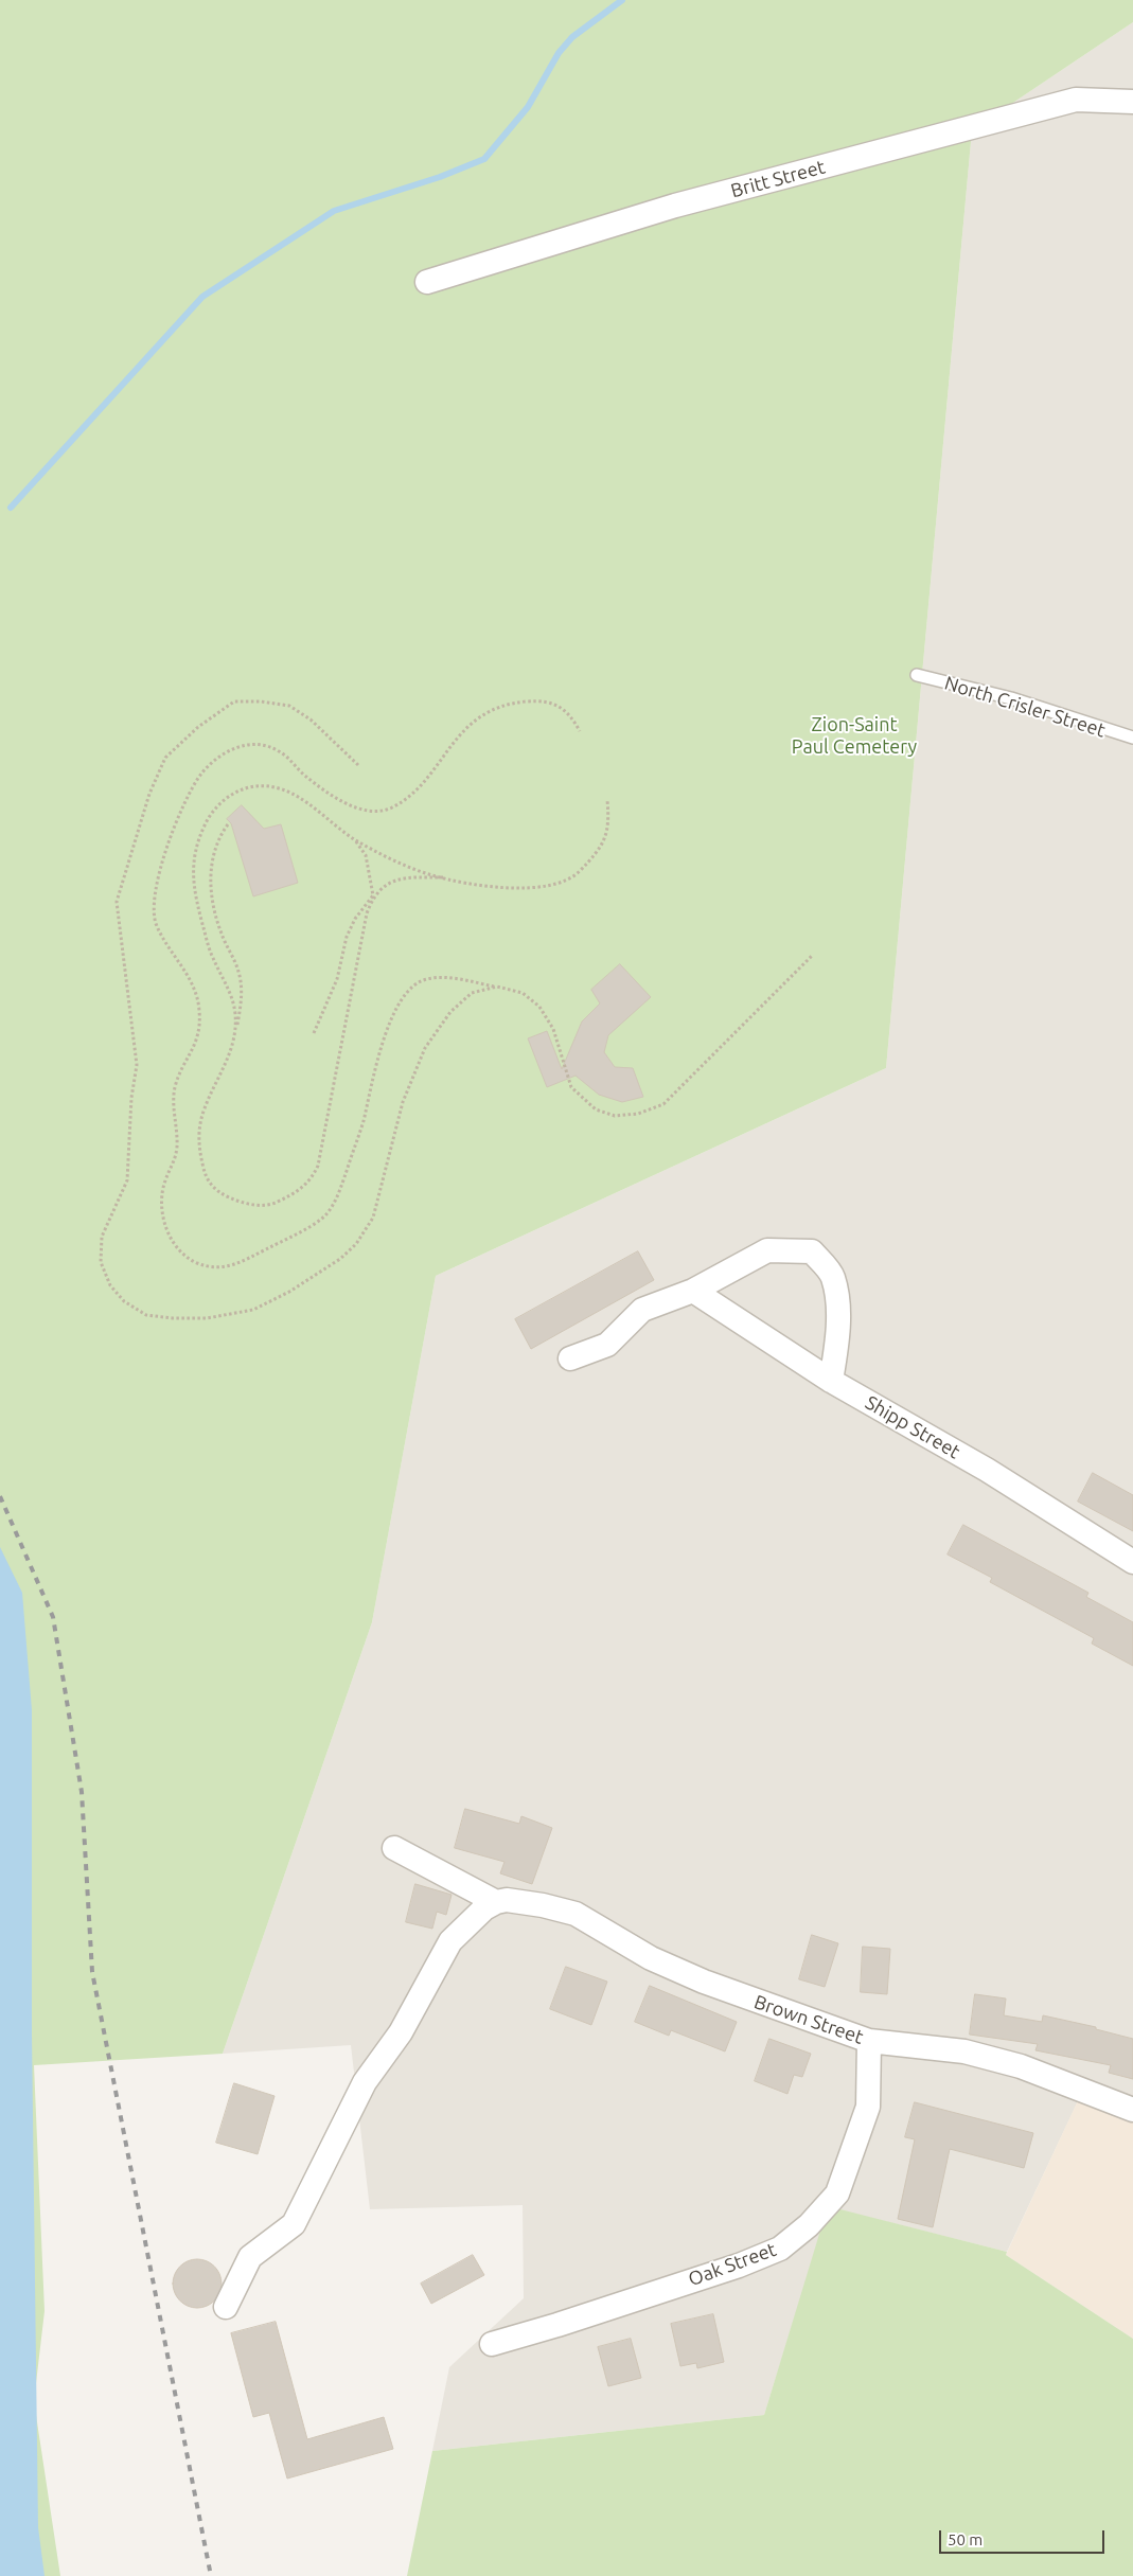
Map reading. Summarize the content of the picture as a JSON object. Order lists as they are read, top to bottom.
{
  "streets": {
    "street": [
      "Britt Street",
      "Shipp Street",
      "Brown Street",
      "Oak Street"
    ],
    "lane": ["North Crisler Street"]
  },
  "crossings": [
    ["Brown Street", "Oak Street"]
  ],
  "parks": ["Zion-Saint Paul Cemetery"],
  "scale_bar": "50 m"
}
